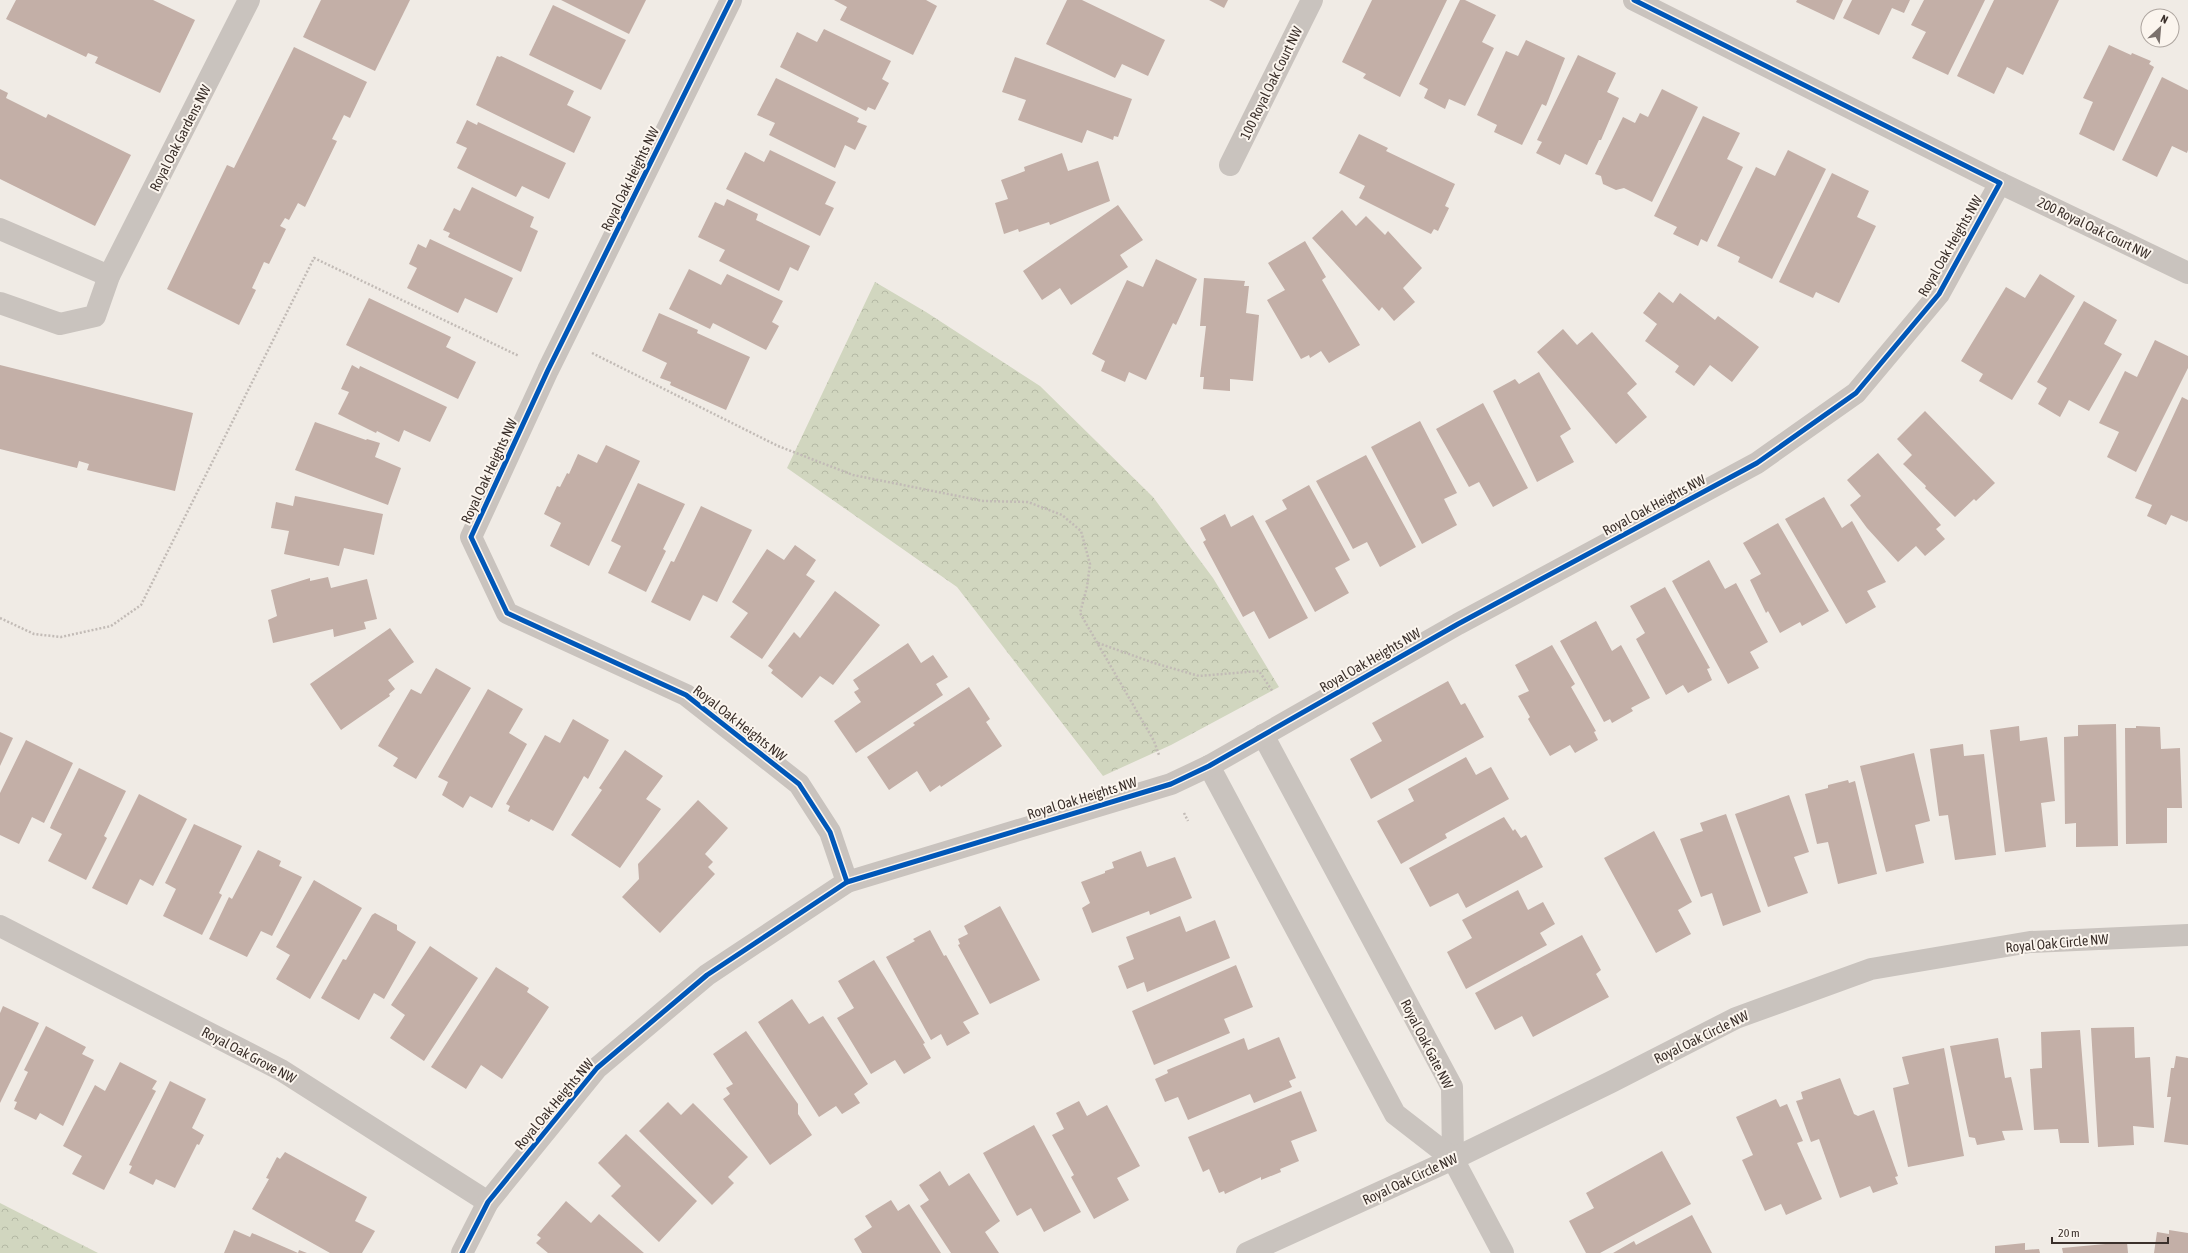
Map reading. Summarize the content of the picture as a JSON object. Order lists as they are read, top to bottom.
{
  "streets": {
    "street": [
      "100 Royal Oak Court NW",
      "Royal Oak Gardens NW",
      "Royal Oak Heights NW",
      "200 Royal Oak Court NW",
      "Royal Oak Circle NW",
      "Royal Oak Gate NW",
      "Royal Oak Grove NW"
    ]
  },
  "crossings": [
    ["Royal Oak Heights NW", "200 Royal Oak Court NW"],
    ["Royal Oak Heights NW", "Royal Oak Gate NW"],
    ["Royal Oak Heights NW", "Royal Oak Grove NW"],
    ["Royal Oak Circle NW", "Royal Oak Gate NW"]
  ],
  "scale_bar": "20 m",
  "north": "top right"
}
